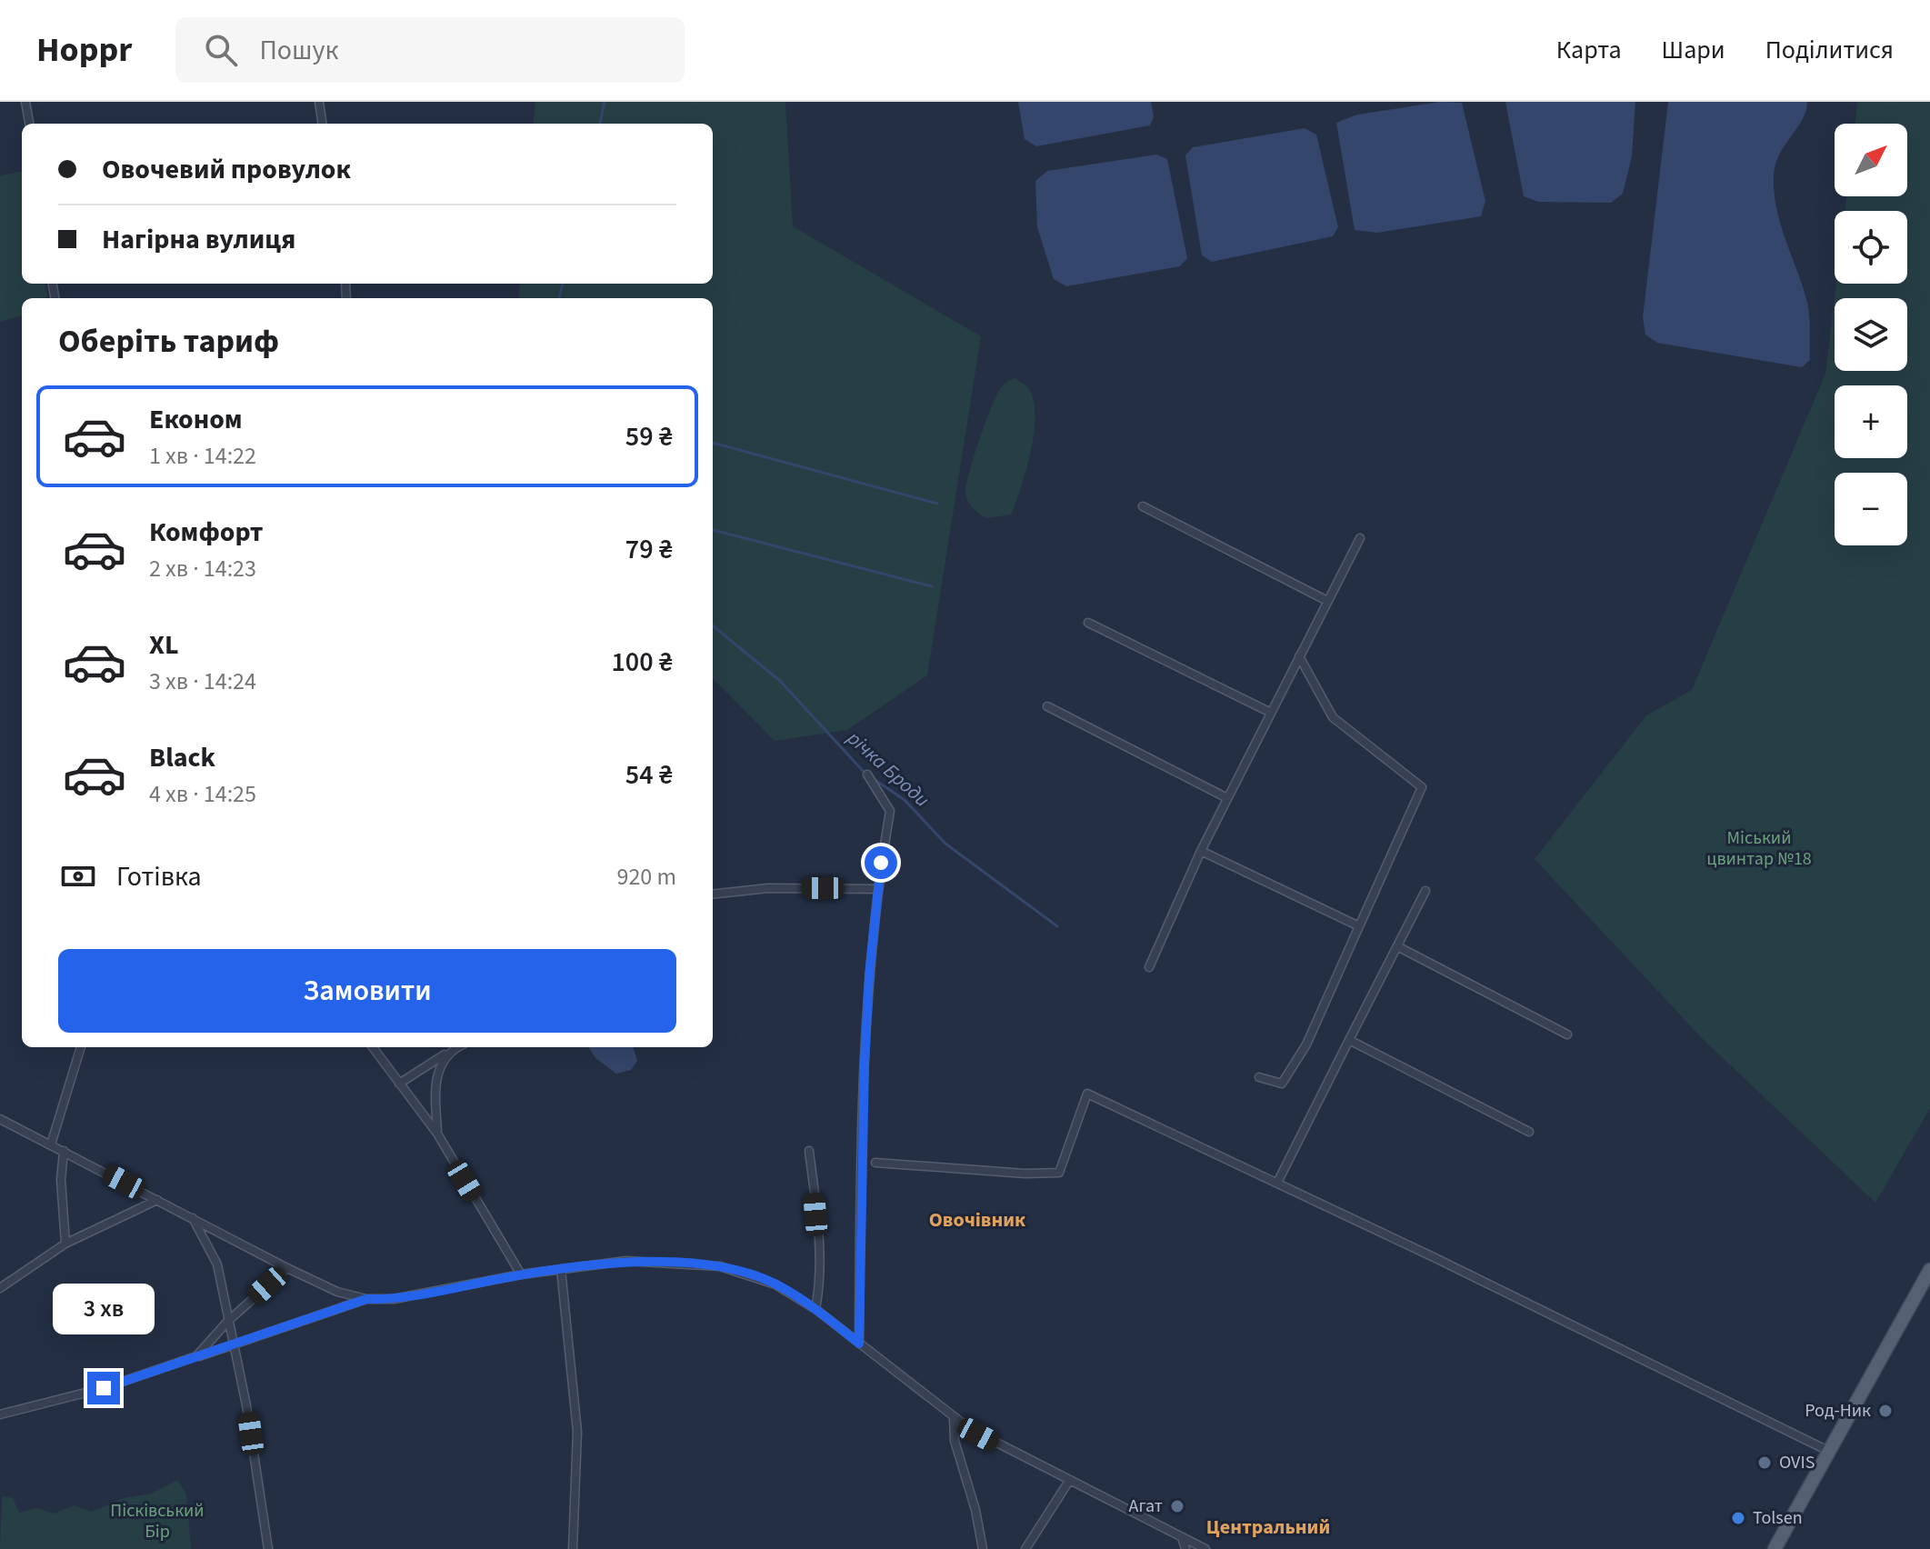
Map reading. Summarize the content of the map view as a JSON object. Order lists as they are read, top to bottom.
{
  "districts": ["Овочівник", "Центральний"],
  "water": ["річка Броди"],
  "parks": ["Міський цвинтар №18", "Пісківський Бір"],
  "places": [
    "Род-Ник",
    "OVIS",
    "Агат",
    "Tolsen"
  ],
  "north": "top right",
  "page": {
    "header": "Hoppr",
    "search": "Пошук",
    "nav": ["Карта", "Шари", "Поділитися"],
    "map_buttons": ["+", "−"],
    "banner": ["Овочевий провулок", "Нагірна вулиця"],
    "heading": "Оберіть тариф",
    "list": [
      {
        "name": "Економ",
        "note": "1 хв · 14:22",
        "value": "59 ₴"
      },
      {
        "name": "Комфорт",
        "note": "2 хв · 14:23",
        "value": "79 ₴"
      },
      {
        "name": "XL",
        "note": "3 хв · 14:24",
        "value": "100 ₴"
      },
      {
        "name": "Black",
        "note": "4 хв · 14:25",
        "value": "54 ₴"
      }
    ],
    "pay": ["Готівка", "920 m"],
    "buttons": "Замовити",
    "bubble": "3 хв"
  }
}
